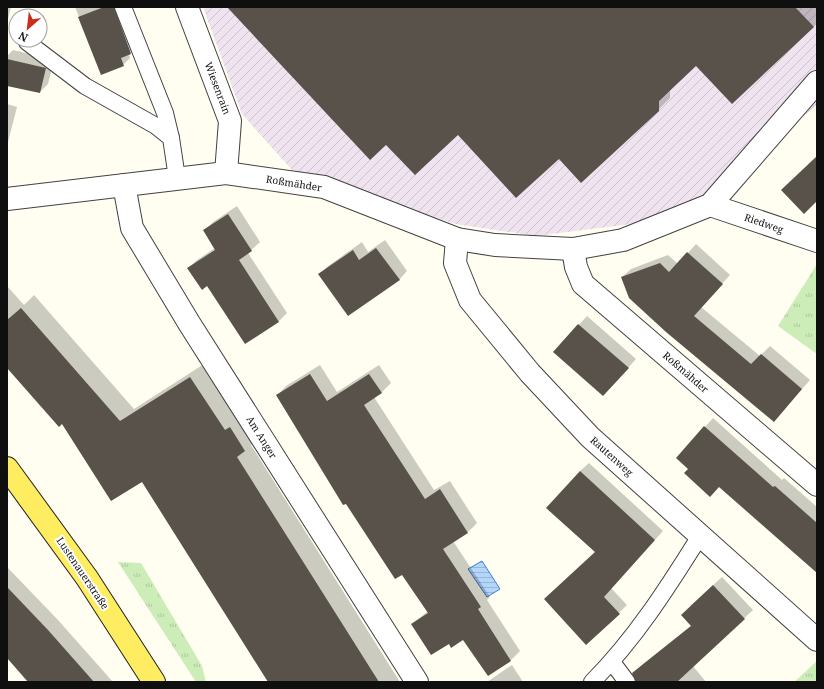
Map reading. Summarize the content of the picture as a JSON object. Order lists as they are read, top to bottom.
{
  "streets": {
    "main road": ["Lustenauerstraße"],
    "street": [
      "Wiesenrain",
      "Roßmähder",
      "Riedweg",
      "Am Anger",
      "Rautenweg"
    ]
  },
  "crossings": [
    ["Wiesenrain", "Roßmähder"],
    ["Roßmähder", "Riedweg"],
    ["Roßmähder", "Am Anger"],
    ["Roßmähder", "Rautenweg"]
  ],
  "north": "bottom left"
}
